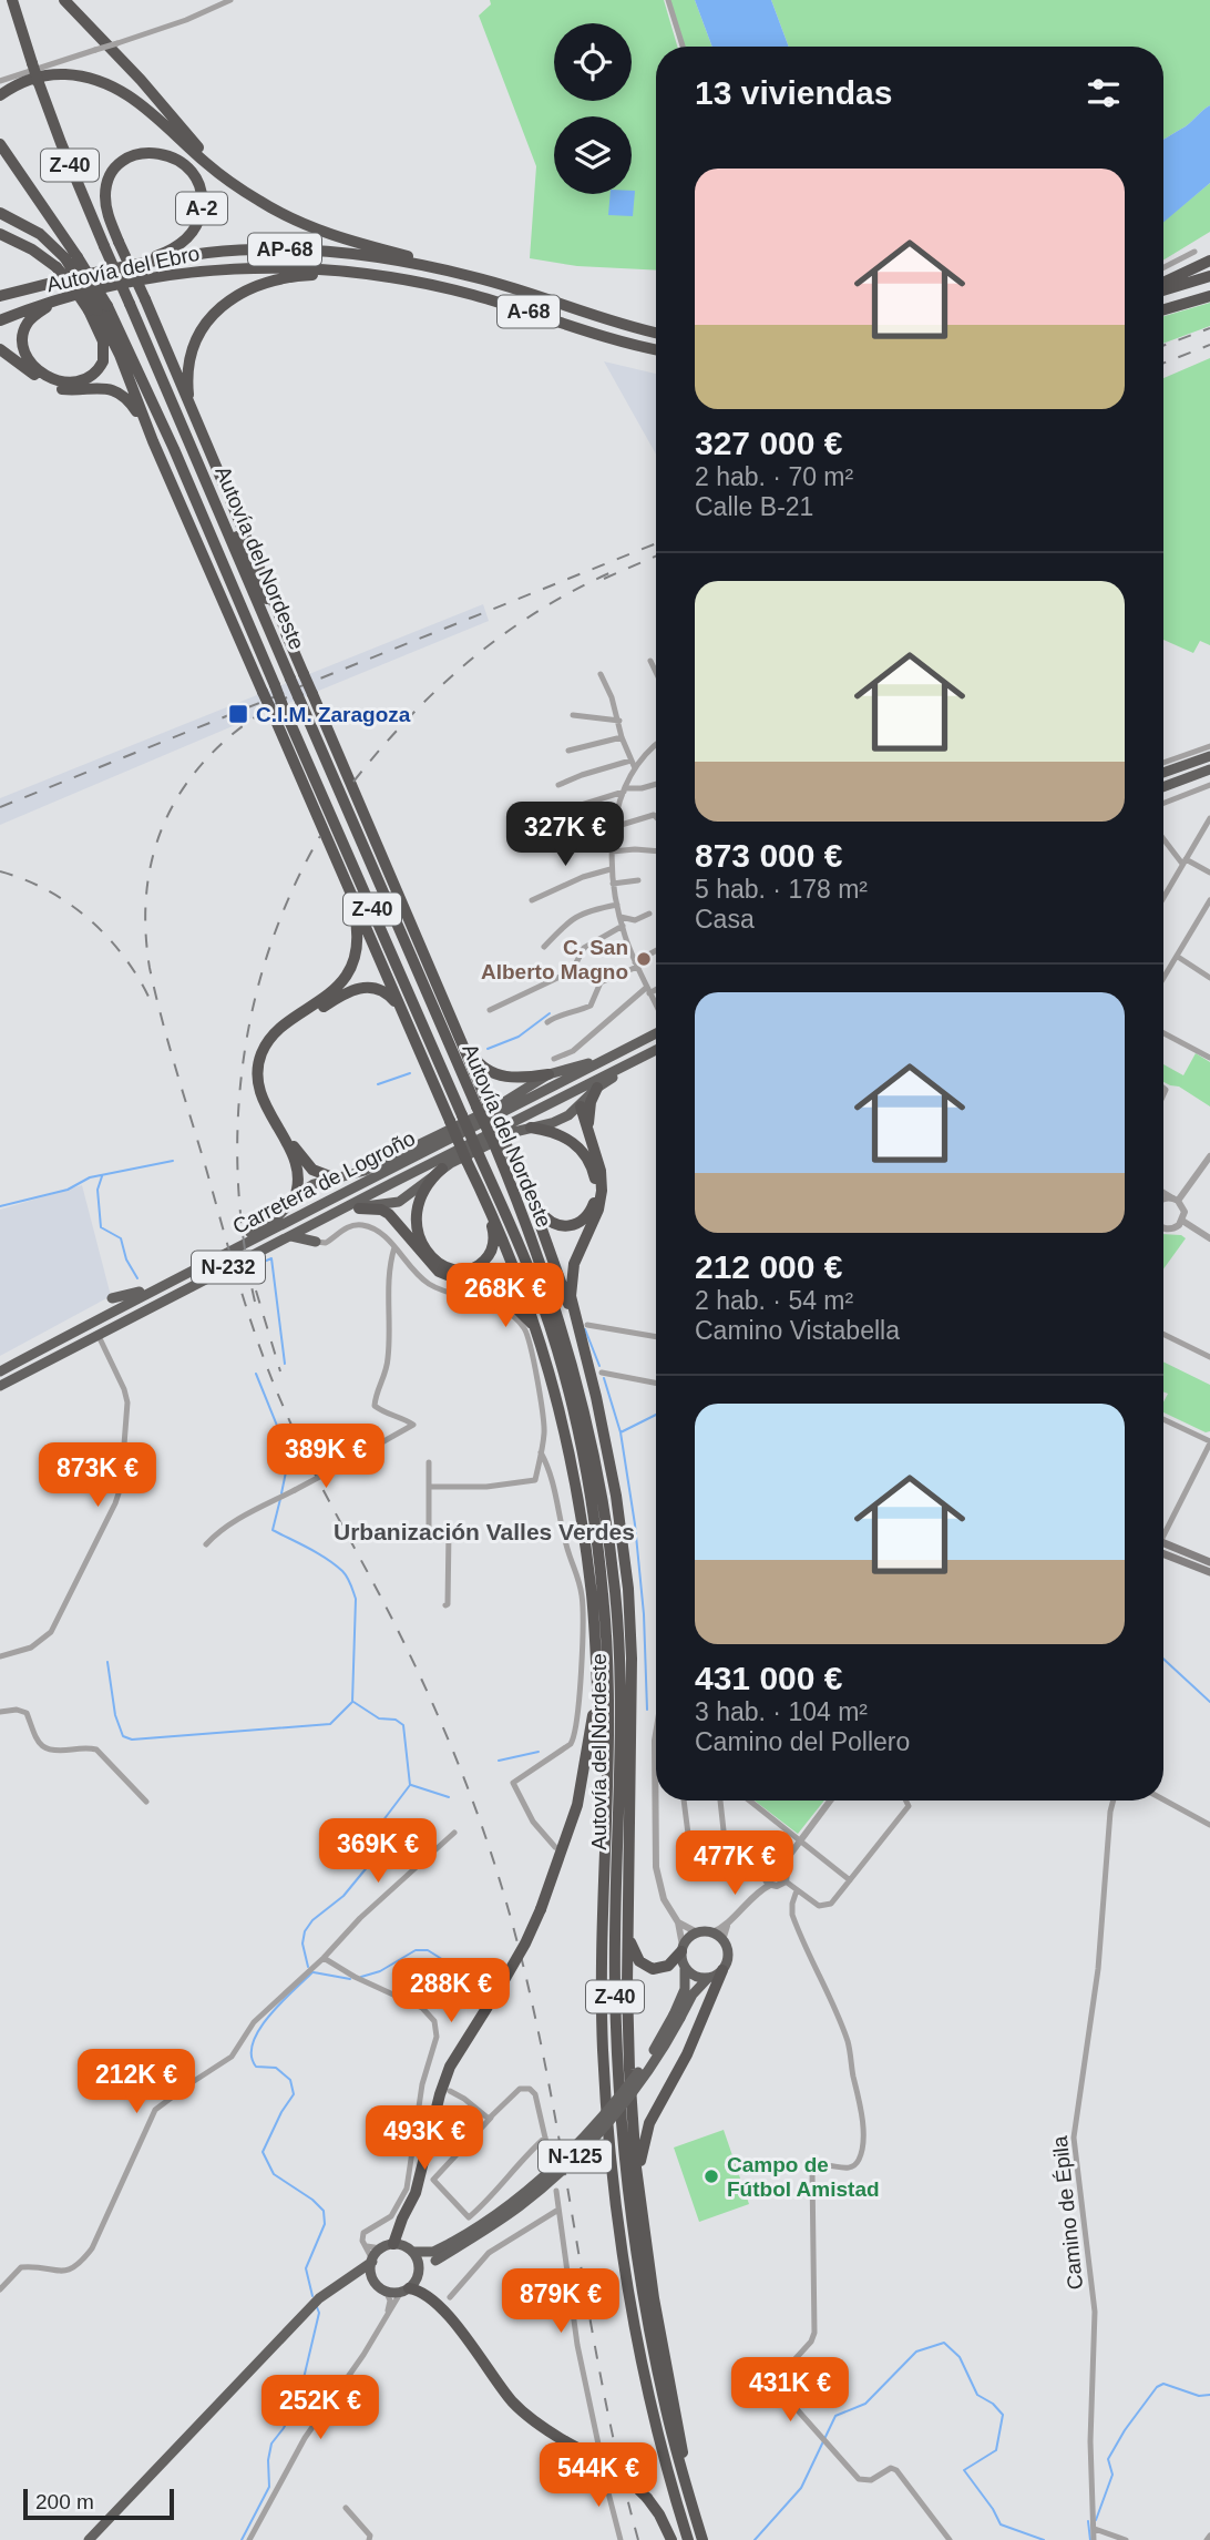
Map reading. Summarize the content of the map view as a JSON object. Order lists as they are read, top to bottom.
{
  "streets": {
    "highway": [
      "Z-40",
      "A-2",
      "AP-68",
      "Autovía del Ebro",
      "A-68",
      "Autovía del Nordeste",
      "Carretera de Logroño",
      "N-232",
      "N-125"
    ],
    "street": ["Camino de Épila"]
  },
  "crossings": [
    ["A-2", "Autovía del Ebro"]
  ],
  "districts": ["Urbanización Valles Verdes"],
  "places": {
    "transit": ["C.I.M. Zaragoza"],
    "other": ["C. San Alberto Magno", "Campo de Fútbol Amistad"]
  },
  "scale_bar": "200 m",
  "page": {
    "heading": "13 viviendas",
    "list": [
      {
        "name": "327 000 €",
        "note": "2 hab. · 70 m² · Calle B-21"
      },
      {
        "name": "873 000 €",
        "note": "5 hab. · 178 m² · Casa"
      },
      {
        "name": "212 000 €",
        "note": "2 hab. · 54 m² · Camino Vistabella"
      },
      {
        "name": "431 000 €",
        "note": "3 hab. · 104 m² · Camino del Pollero"
      }
    ],
    "price": [
      "327K €",
      "268K €",
      "389K €",
      "873K €",
      "369K €",
      "477K €",
      "288K €",
      "212K €",
      "493K €",
      "879K €",
      "431K €",
      "252K €",
      "544K €"
    ],
    "scale": "200 m"
  }
}
